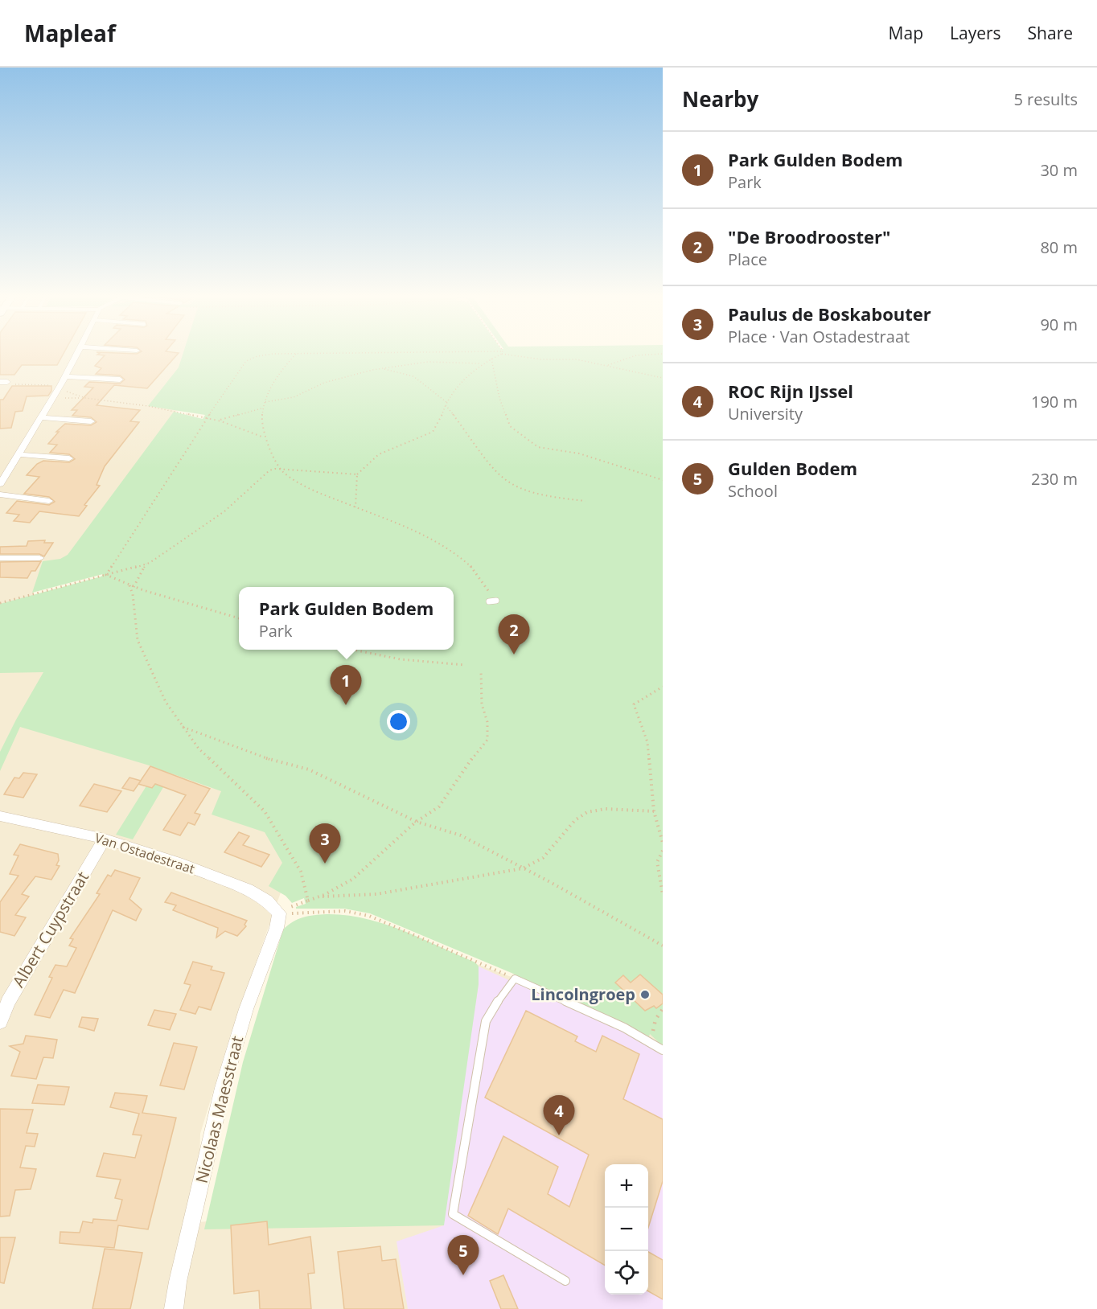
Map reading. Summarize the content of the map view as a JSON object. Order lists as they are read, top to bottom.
{
  "streets": {
    "street": ["Van Ostadestraat", "Albert Cuypstraat", "Nicolaas Maesstraat"]
  },
  "crossings": [
    ["Van Ostadestraat", "Albert Cuypstraat"],
    ["Van Ostadestraat", "Nicolaas Maesstraat"]
  ],
  "places": ["Lincolngroep"],
  "page": {
    "header": "Mapleaf",
    "nav": ["Map", "Layers", "Share"],
    "heading": ["Nearby", "5 results"],
    "list": [
      {
        "mark": "1",
        "name": "Park Gulden Bodem",
        "note": "Park",
        "value": "30 m"
      },
      {
        "mark": "2",
        "name": "\"De Broodrooster\"",
        "note": "Place",
        "value": "80 m"
      },
      {
        "mark": "3",
        "name": "Paulus de Boskabouter",
        "note": "Place · Van Ostadestraat",
        "value": "90 m"
      },
      {
        "mark": "4",
        "name": "ROC Rijn IJssel",
        "note": "University",
        "value": "190 m"
      },
      {
        "mark": "5",
        "name": "Gulden Bodem",
        "note": "School",
        "value": "230 m"
      }
    ],
    "popup": ["Park Gulden Bodem", "Park"],
    "pins": [
      "2",
      "1",
      "3",
      "4",
      "5"
    ],
    "map_buttons": ["+", "−"]
  }
}
